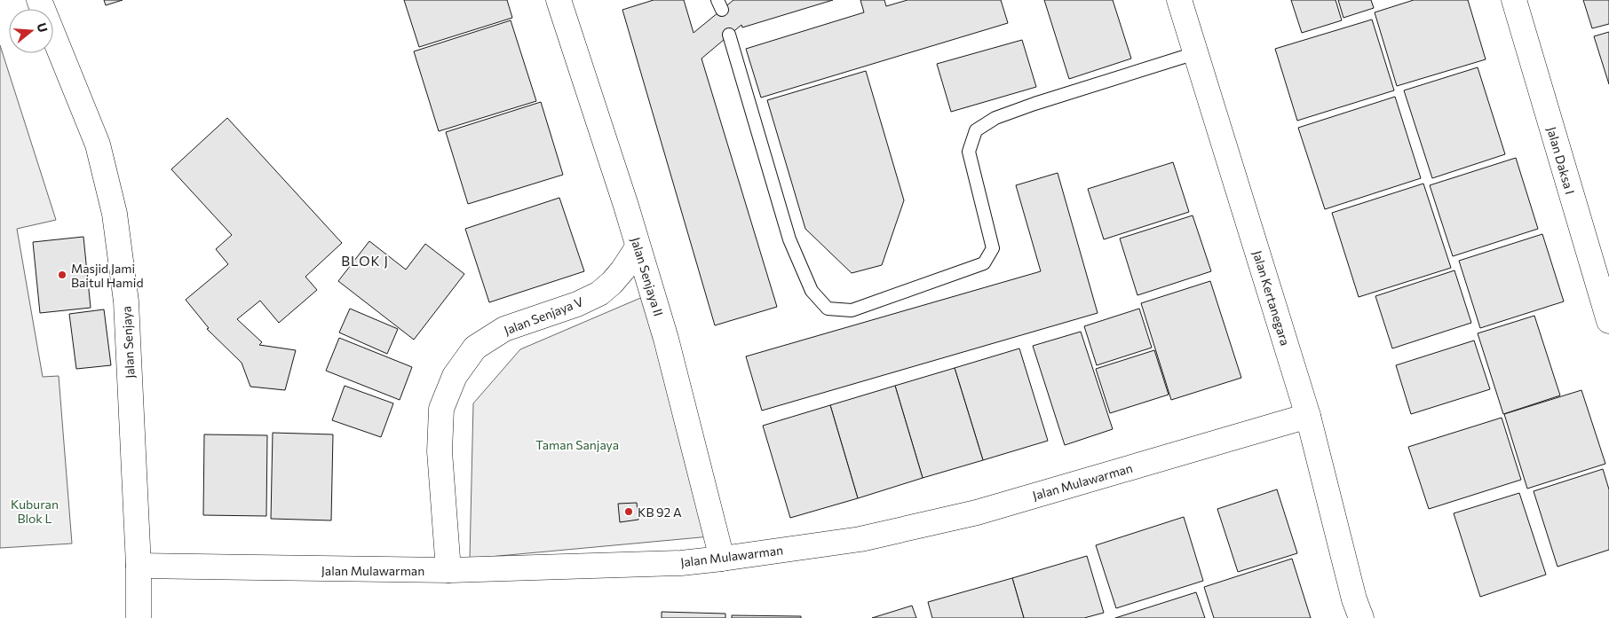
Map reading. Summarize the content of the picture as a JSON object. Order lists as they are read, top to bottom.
{
  "streets": {
    "street": [
      "Jalan Daksa I",
      "Jalan Senjaya II",
      "Jalan Kertanegara",
      "Jalan Senjaya V",
      "Jalan Senjaya",
      "Jalan Mulawarman"
    ]
  },
  "crossings": [
    ["Jalan Senjaya II", "Jalan Senjaya V"],
    ["Jalan Senjaya II", "Jalan Mulawarman"],
    ["Jalan Kertanegara", "Jalan Mulawarman"],
    ["Jalan Senjaya V", "Jalan Mulawarman"],
    ["Jalan Senjaya", "Jalan Mulawarman"]
  ],
  "districts": ["BLOK J"],
  "parks": ["Taman Sanjaya", "Kuburan Blok L"],
  "places": ["Masjid Jami Baitul Hamid", "KB 92 A"],
  "north": "right"
}
